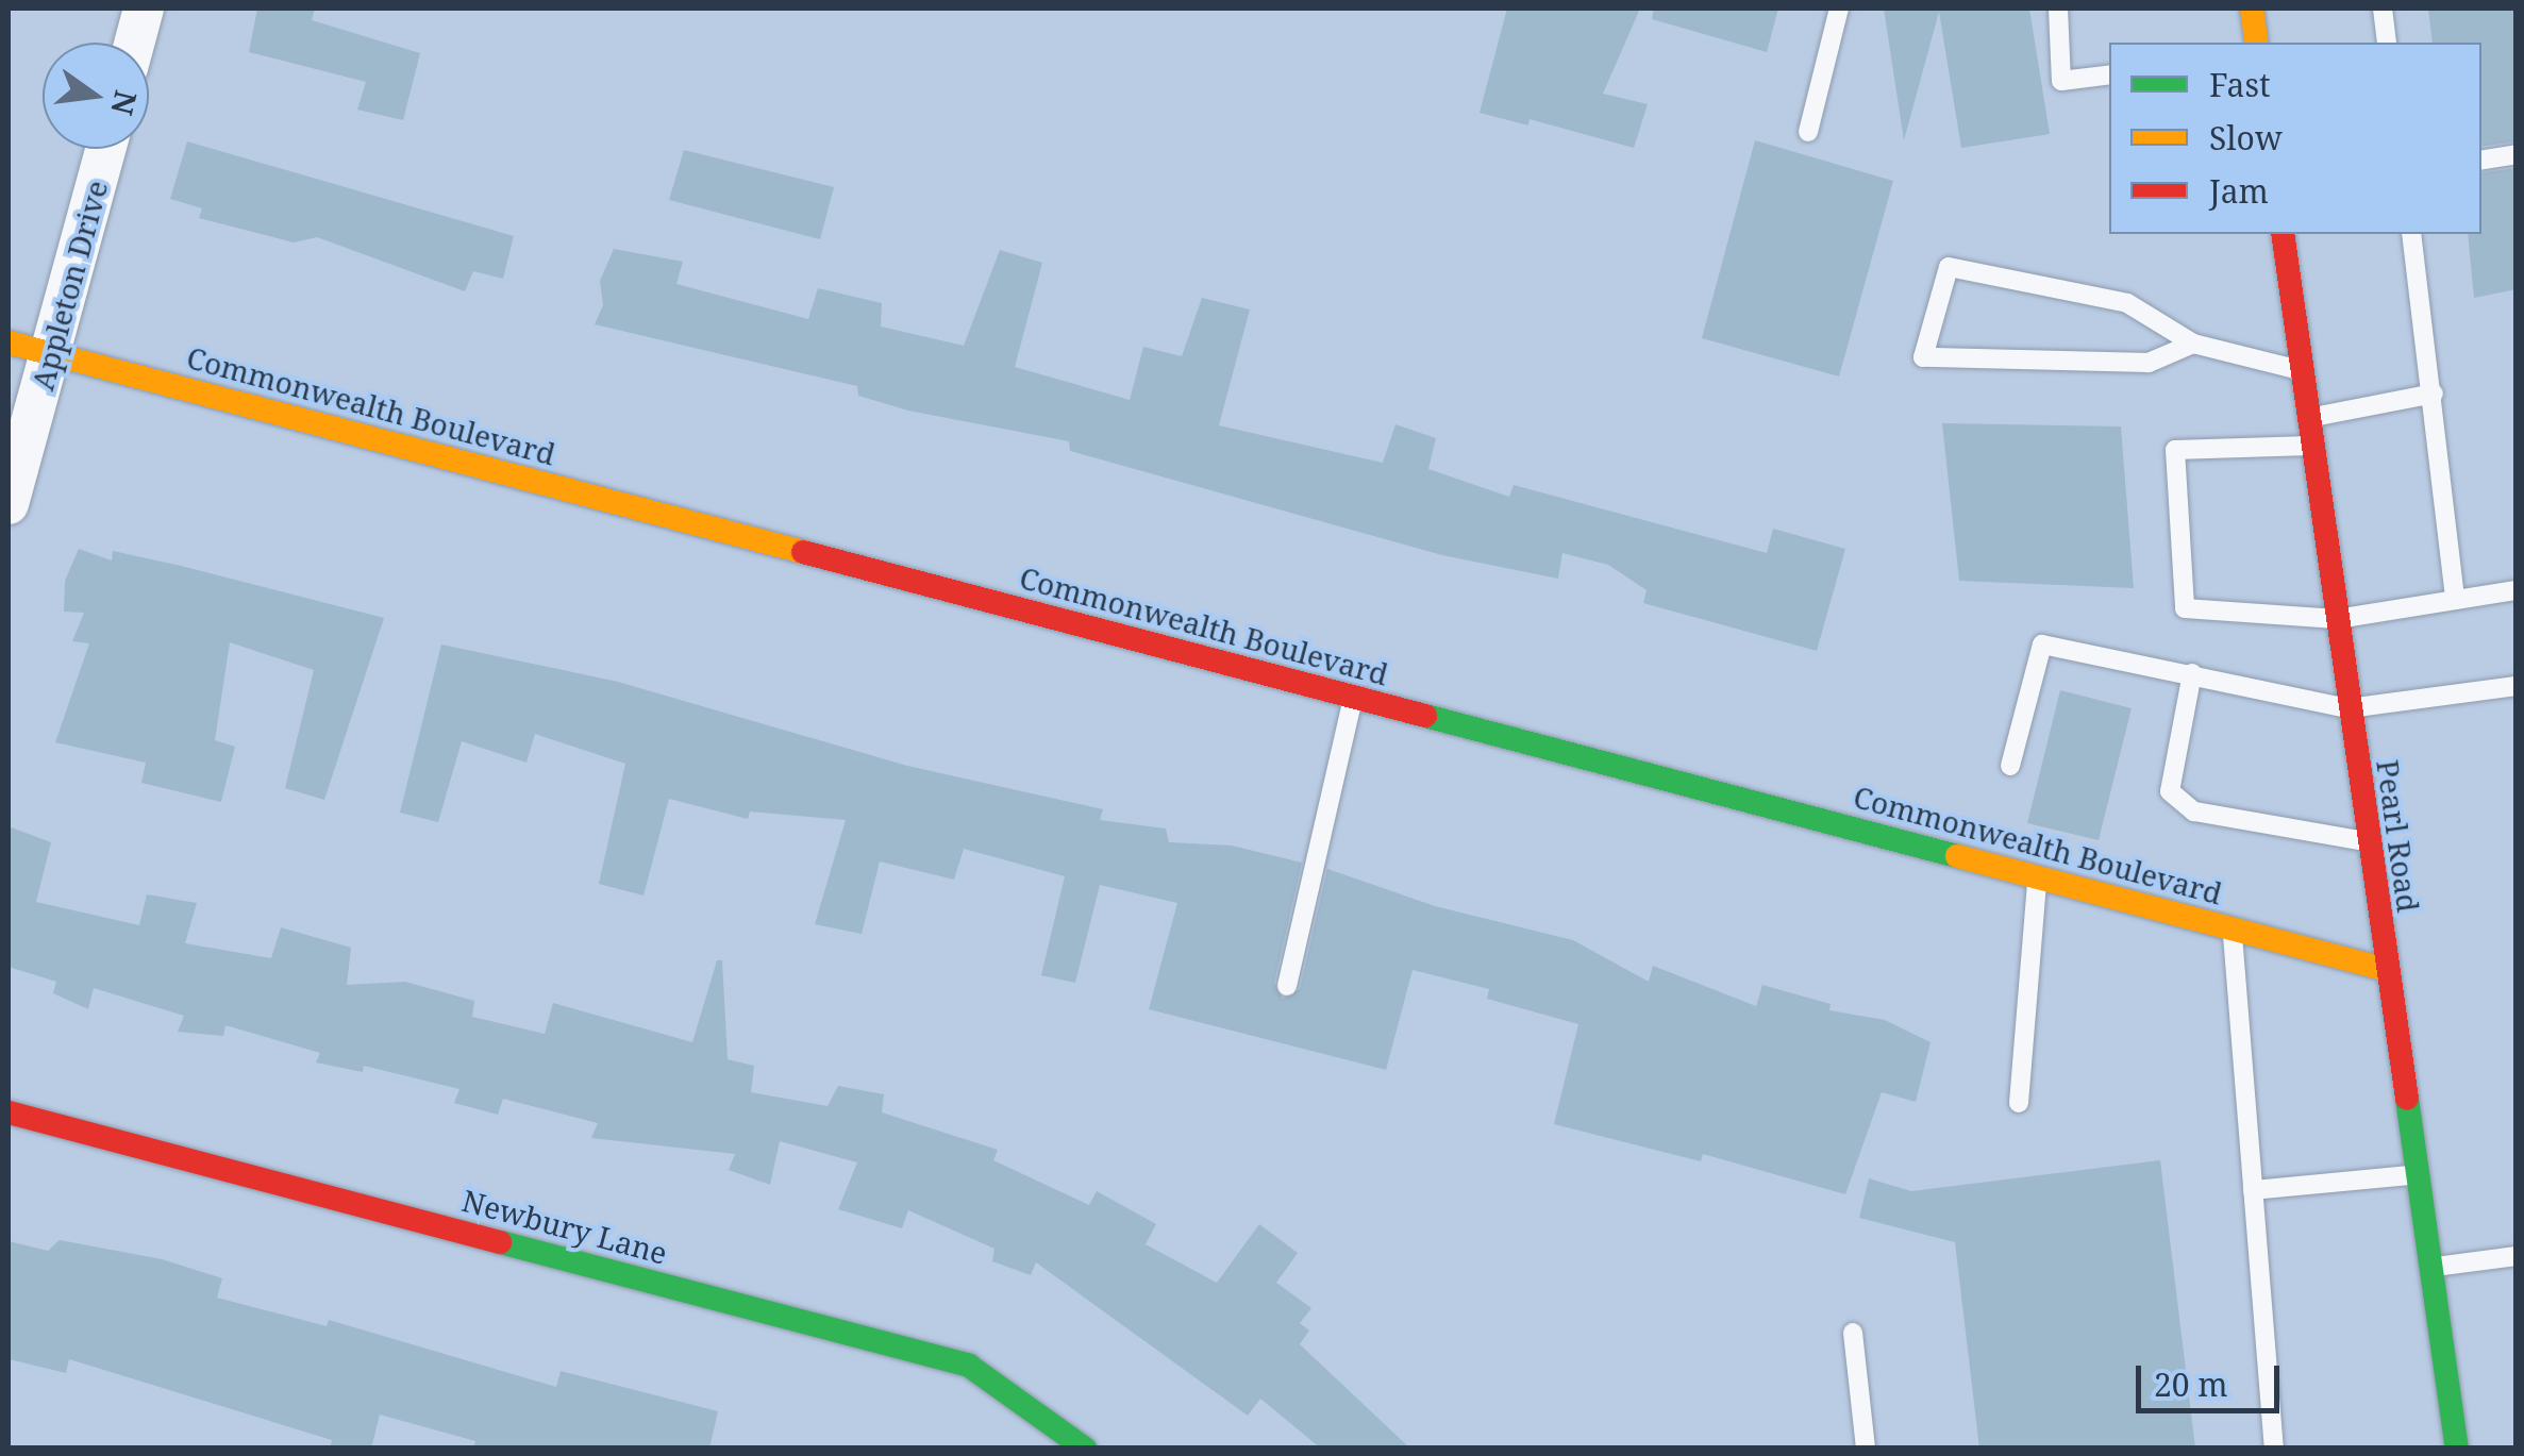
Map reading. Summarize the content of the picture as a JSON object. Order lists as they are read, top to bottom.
{
  "streets": {
    "street": [
      "Appleton Drive",
      "Commonwealth Boulevard",
      "Pearl Road",
      "Newbury Lane"
    ]
  },
  "crossings": [
    ["Appleton Drive", "Commonwealth Boulevard"],
    ["Commonwealth Boulevard", "Pearl Road"]
  ],
  "legend": ["Fast", "Slow", "Jam"],
  "scale_bar": "20 m",
  "north": "right"
}
